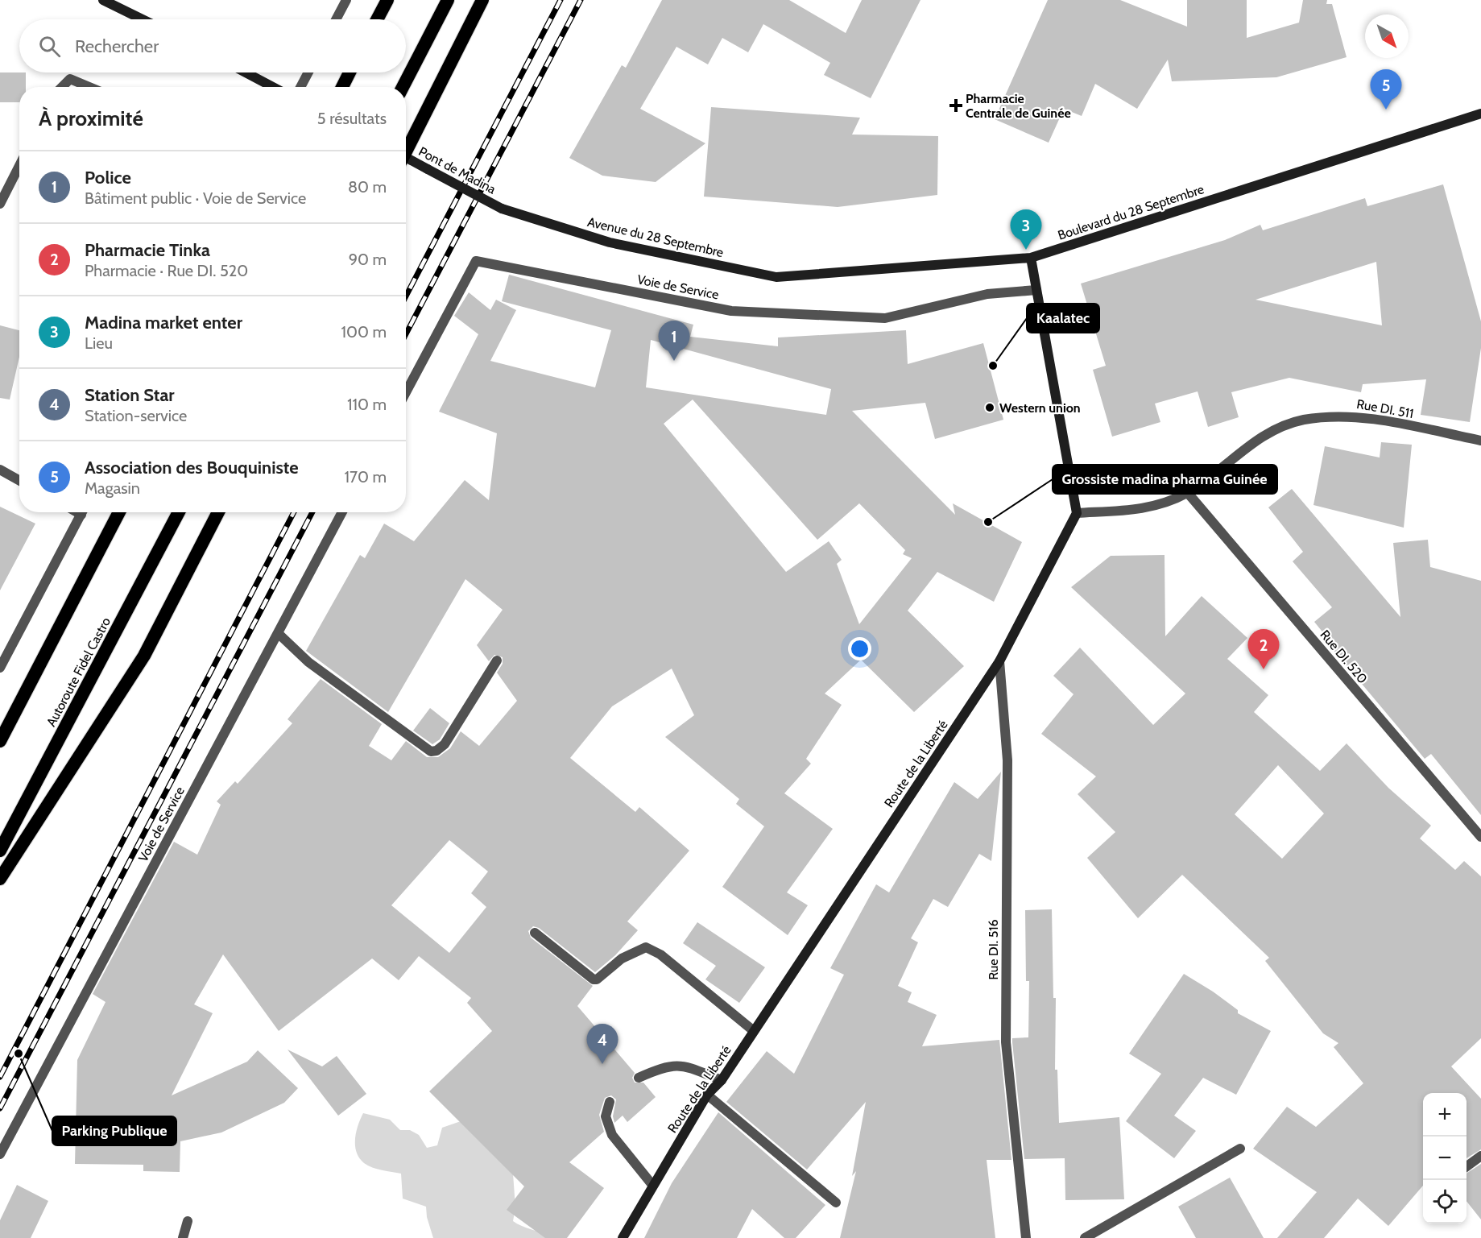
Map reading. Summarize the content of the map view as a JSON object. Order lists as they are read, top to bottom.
{
  "streets": {
    "highway": ["Autoroute Fidel Castro"],
    "main road": [
      "Pont de Madina",
      "Boulevard du 28 Septembre",
      "Avenue du 28 Septembre",
      "Route de la Liberté"
    ],
    "street": [
      "Voie de Service",
      "Rue DI. 511",
      "Rue DI. 520",
      "Rue DI. 516"
    ]
  },
  "crossings": [
    ["Pont de Madina", "Avenue du 28 Septembre"],
    ["Boulevard du 28 Septembre", "Avenue du 28 Septembre"],
    ["Rue DI. 511", "Rue DI. 520"],
    ["Rue DI. 511", "Route de la Liberté"],
    ["Route de la Liberté", "Rue DI. 516"]
  ],
  "places": {
    "health": ["Pharmacie Centrale de Guinée"],
    "other": [
      "Kaalatec",
      "Western union",
      "Grossiste madina pharma Guinée",
      "Parking Publique"
    ]
  },
  "north": "bottom right",
  "page": {
    "search": "Rechercher",
    "pins": [
      "5",
      "3",
      "1",
      "2",
      "4"
    ],
    "heading": ["À proximité", "5 résultats"],
    "list": [
      {
        "mark": "1",
        "name": "Police",
        "note": "Bâtiment public · Voie de Service",
        "value": "80 m"
      },
      {
        "mark": "2",
        "name": "Pharmacie Tinka",
        "note": "Pharmacie · Rue DI. 520",
        "value": "90 m"
      },
      {
        "mark": "3",
        "name": "Madina market enter",
        "note": "Lieu",
        "value": "100 m"
      },
      {
        "mark": "4",
        "name": "Station Star",
        "note": "Station-service",
        "value": "110 m"
      },
      {
        "mark": "5",
        "name": "Association des Bouquiniste",
        "note": "Magasin",
        "value": "170 m"
      }
    ],
    "map_buttons": ["+", "−"]
  }
}
